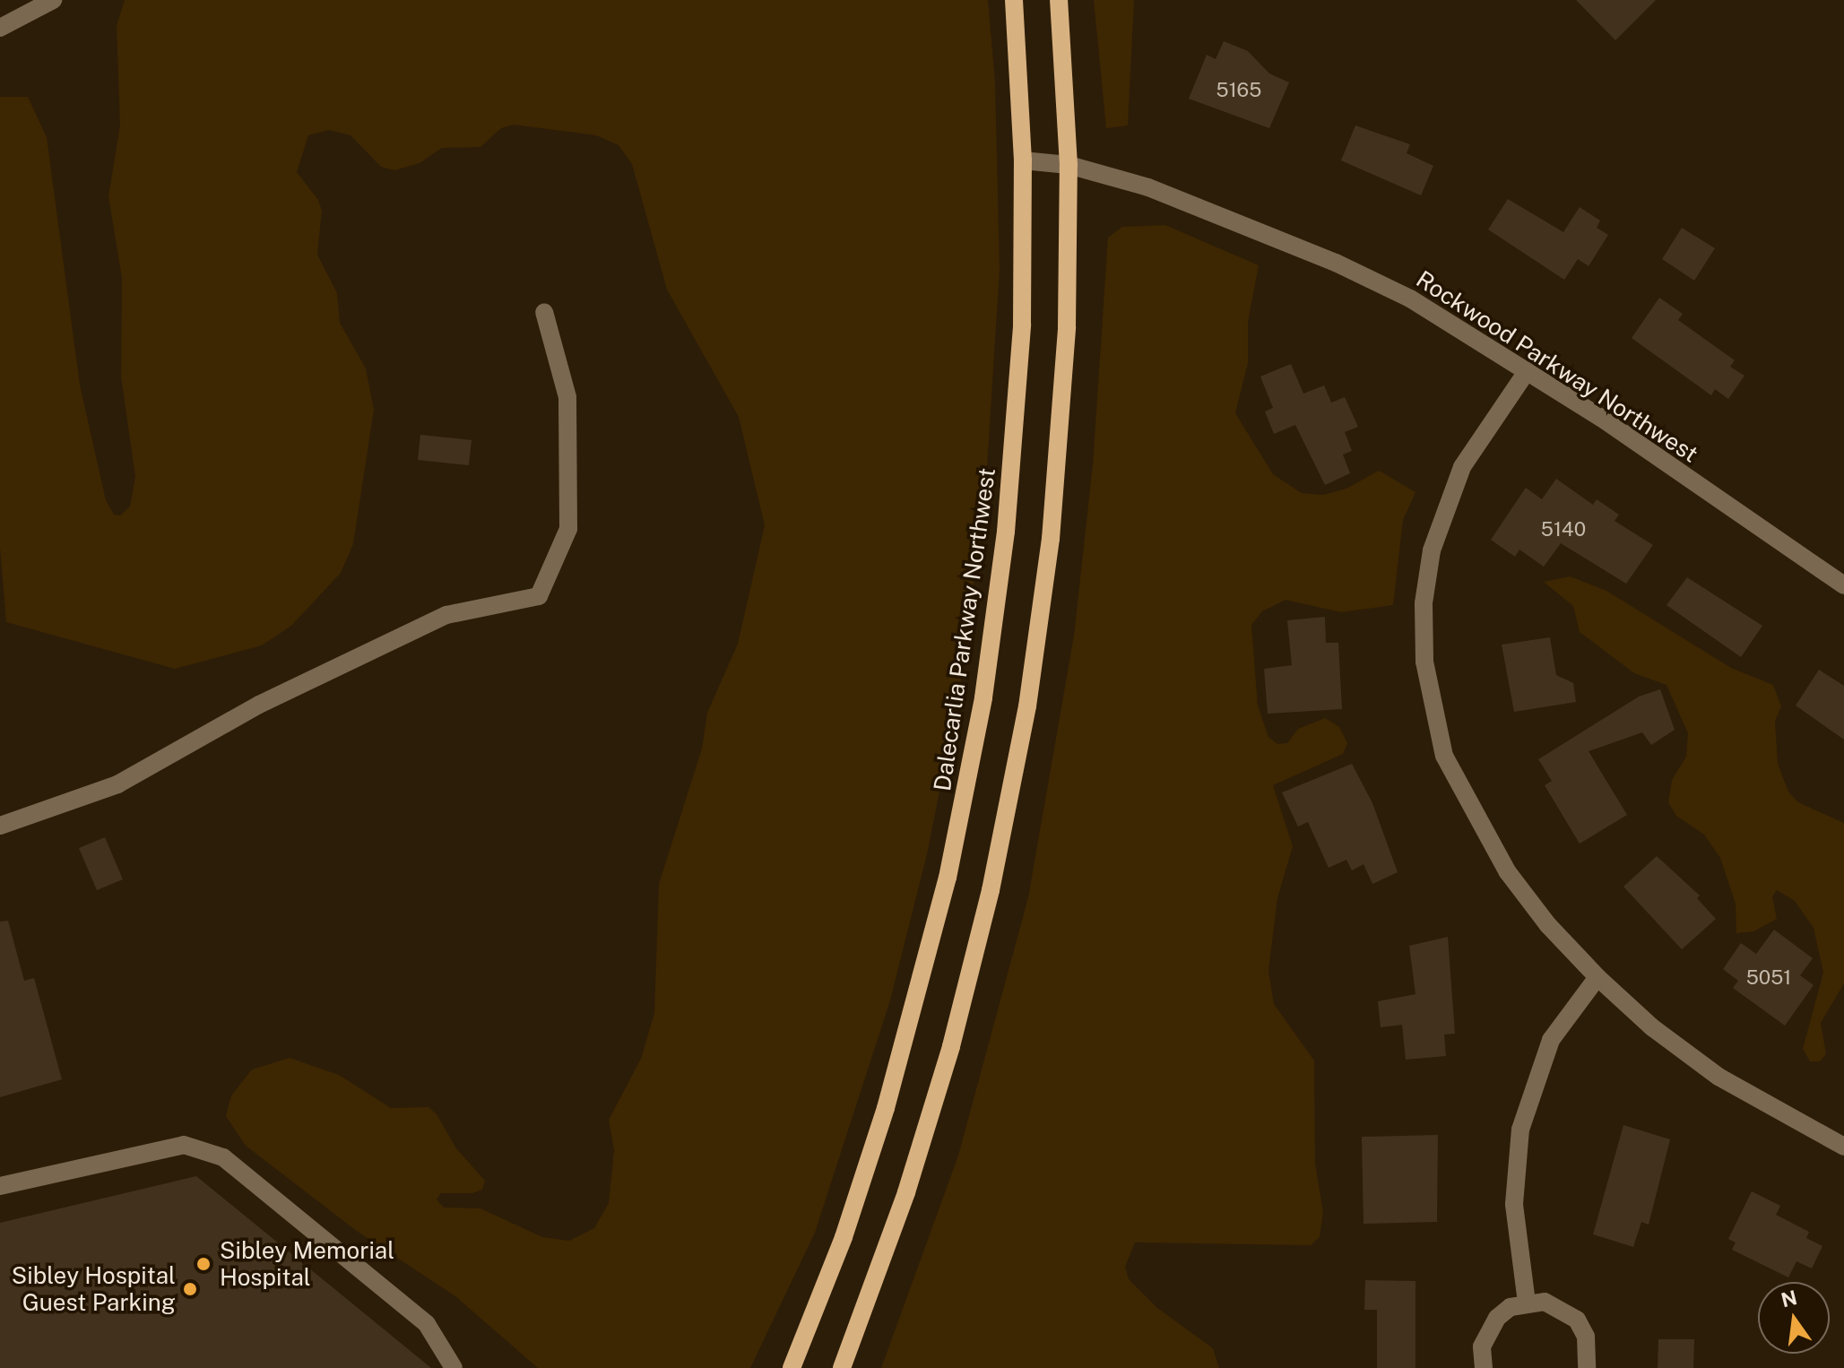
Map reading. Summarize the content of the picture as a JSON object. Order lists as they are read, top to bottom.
{
  "streets": {
    "main road": ["Dalecarlia Parkway Northwest"],
    "street": ["Rockwood Parkway Northwest"]
  },
  "crossings": [
    ["Rockwood Parkway Northwest", "Dalecarlia Parkway Northwest"]
  ],
  "places": ["Sibley Memorial Hospital", "Sibley Hospital Guest Parking"],
  "house_numbers": ["5165", "5140", "5051"],
  "north": "top"
}
